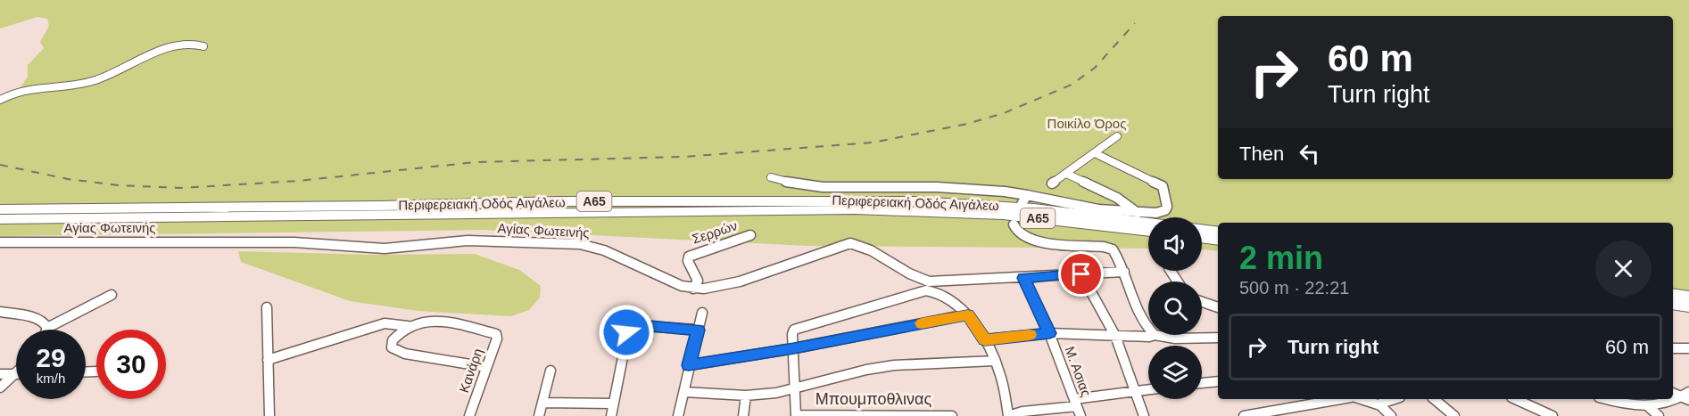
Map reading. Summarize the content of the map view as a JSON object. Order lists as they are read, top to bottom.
{
  "streets": {
    "highway": ["Α65", "Περιφερειακή Οδός Αιγάλεω"],
    "street": [
      "Αγίας Φωτεινής",
      "Σερρών",
      "Κανάρη",
      "Μ. Ασιας",
      "Μπουμποθλινας"
    ]
  },
  "crossings": [
    ["Αγίας Φωτεινής", "Σερρών"],
    ["Αγίας Φωτεινής", "Μ. Ασιας"]
  ],
  "parks": ["Ποικίλο Όρος"],
  "page": {
    "turn": ["60 m", "Turn right"],
    "then": "Then",
    "heading": ["2 min", "500 m · 22:21"],
    "list": [
      {
        "name": "Turn right",
        "value": "60 m"
      }
    ],
    "speed": "29 km/h",
    "limit": "30"
  }
}
